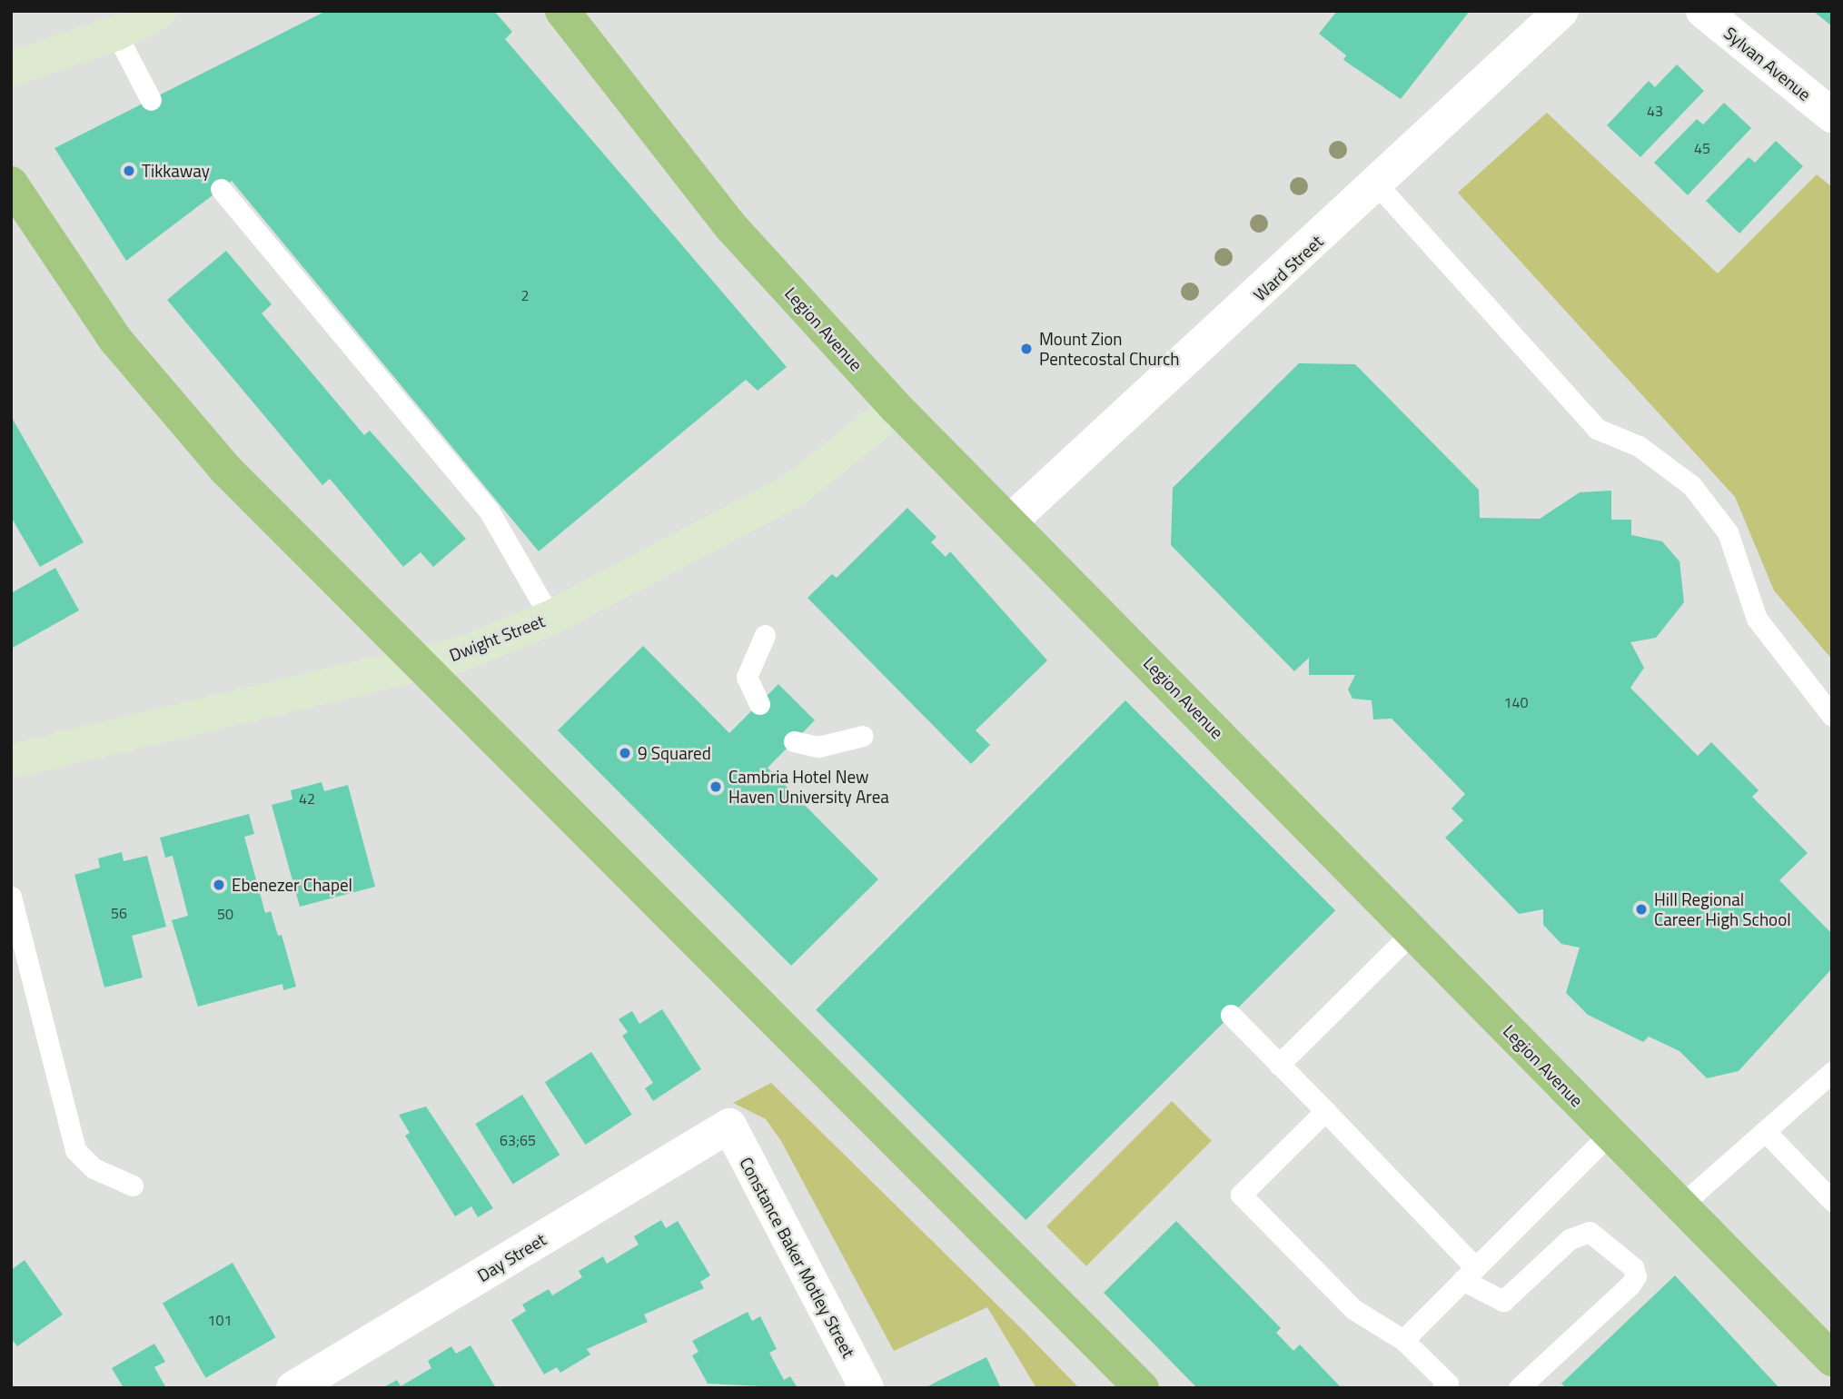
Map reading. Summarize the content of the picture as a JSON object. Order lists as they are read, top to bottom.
{
  "streets": {
    "highway": ["Legion Avenue"],
    "main road": ["Dwight Street"],
    "street": [
      "Sylvan Avenue",
      "Ward Street",
      "Day Street",
      "Constance Baker Motley Street"
    ]
  },
  "crossings": [
    ["Ward Street", "Legion Avenue"],
    ["Legion Avenue", "Dwight Street"],
    ["Day Street", "Constance Baker Motley Street"]
  ],
  "places": [
    "Tikkaway",
    "Mount Zion Pentecostal Church",
    "9 Squared",
    "Cambria Hotel New Haven University Area",
    "Ebenezer Chapel",
    "Hill Regional Career High School"
  ],
  "house_numbers": [
    "43",
    "45",
    "2",
    "140",
    "42",
    "56",
    "50",
    "63;65",
    "101"
  ]
}
